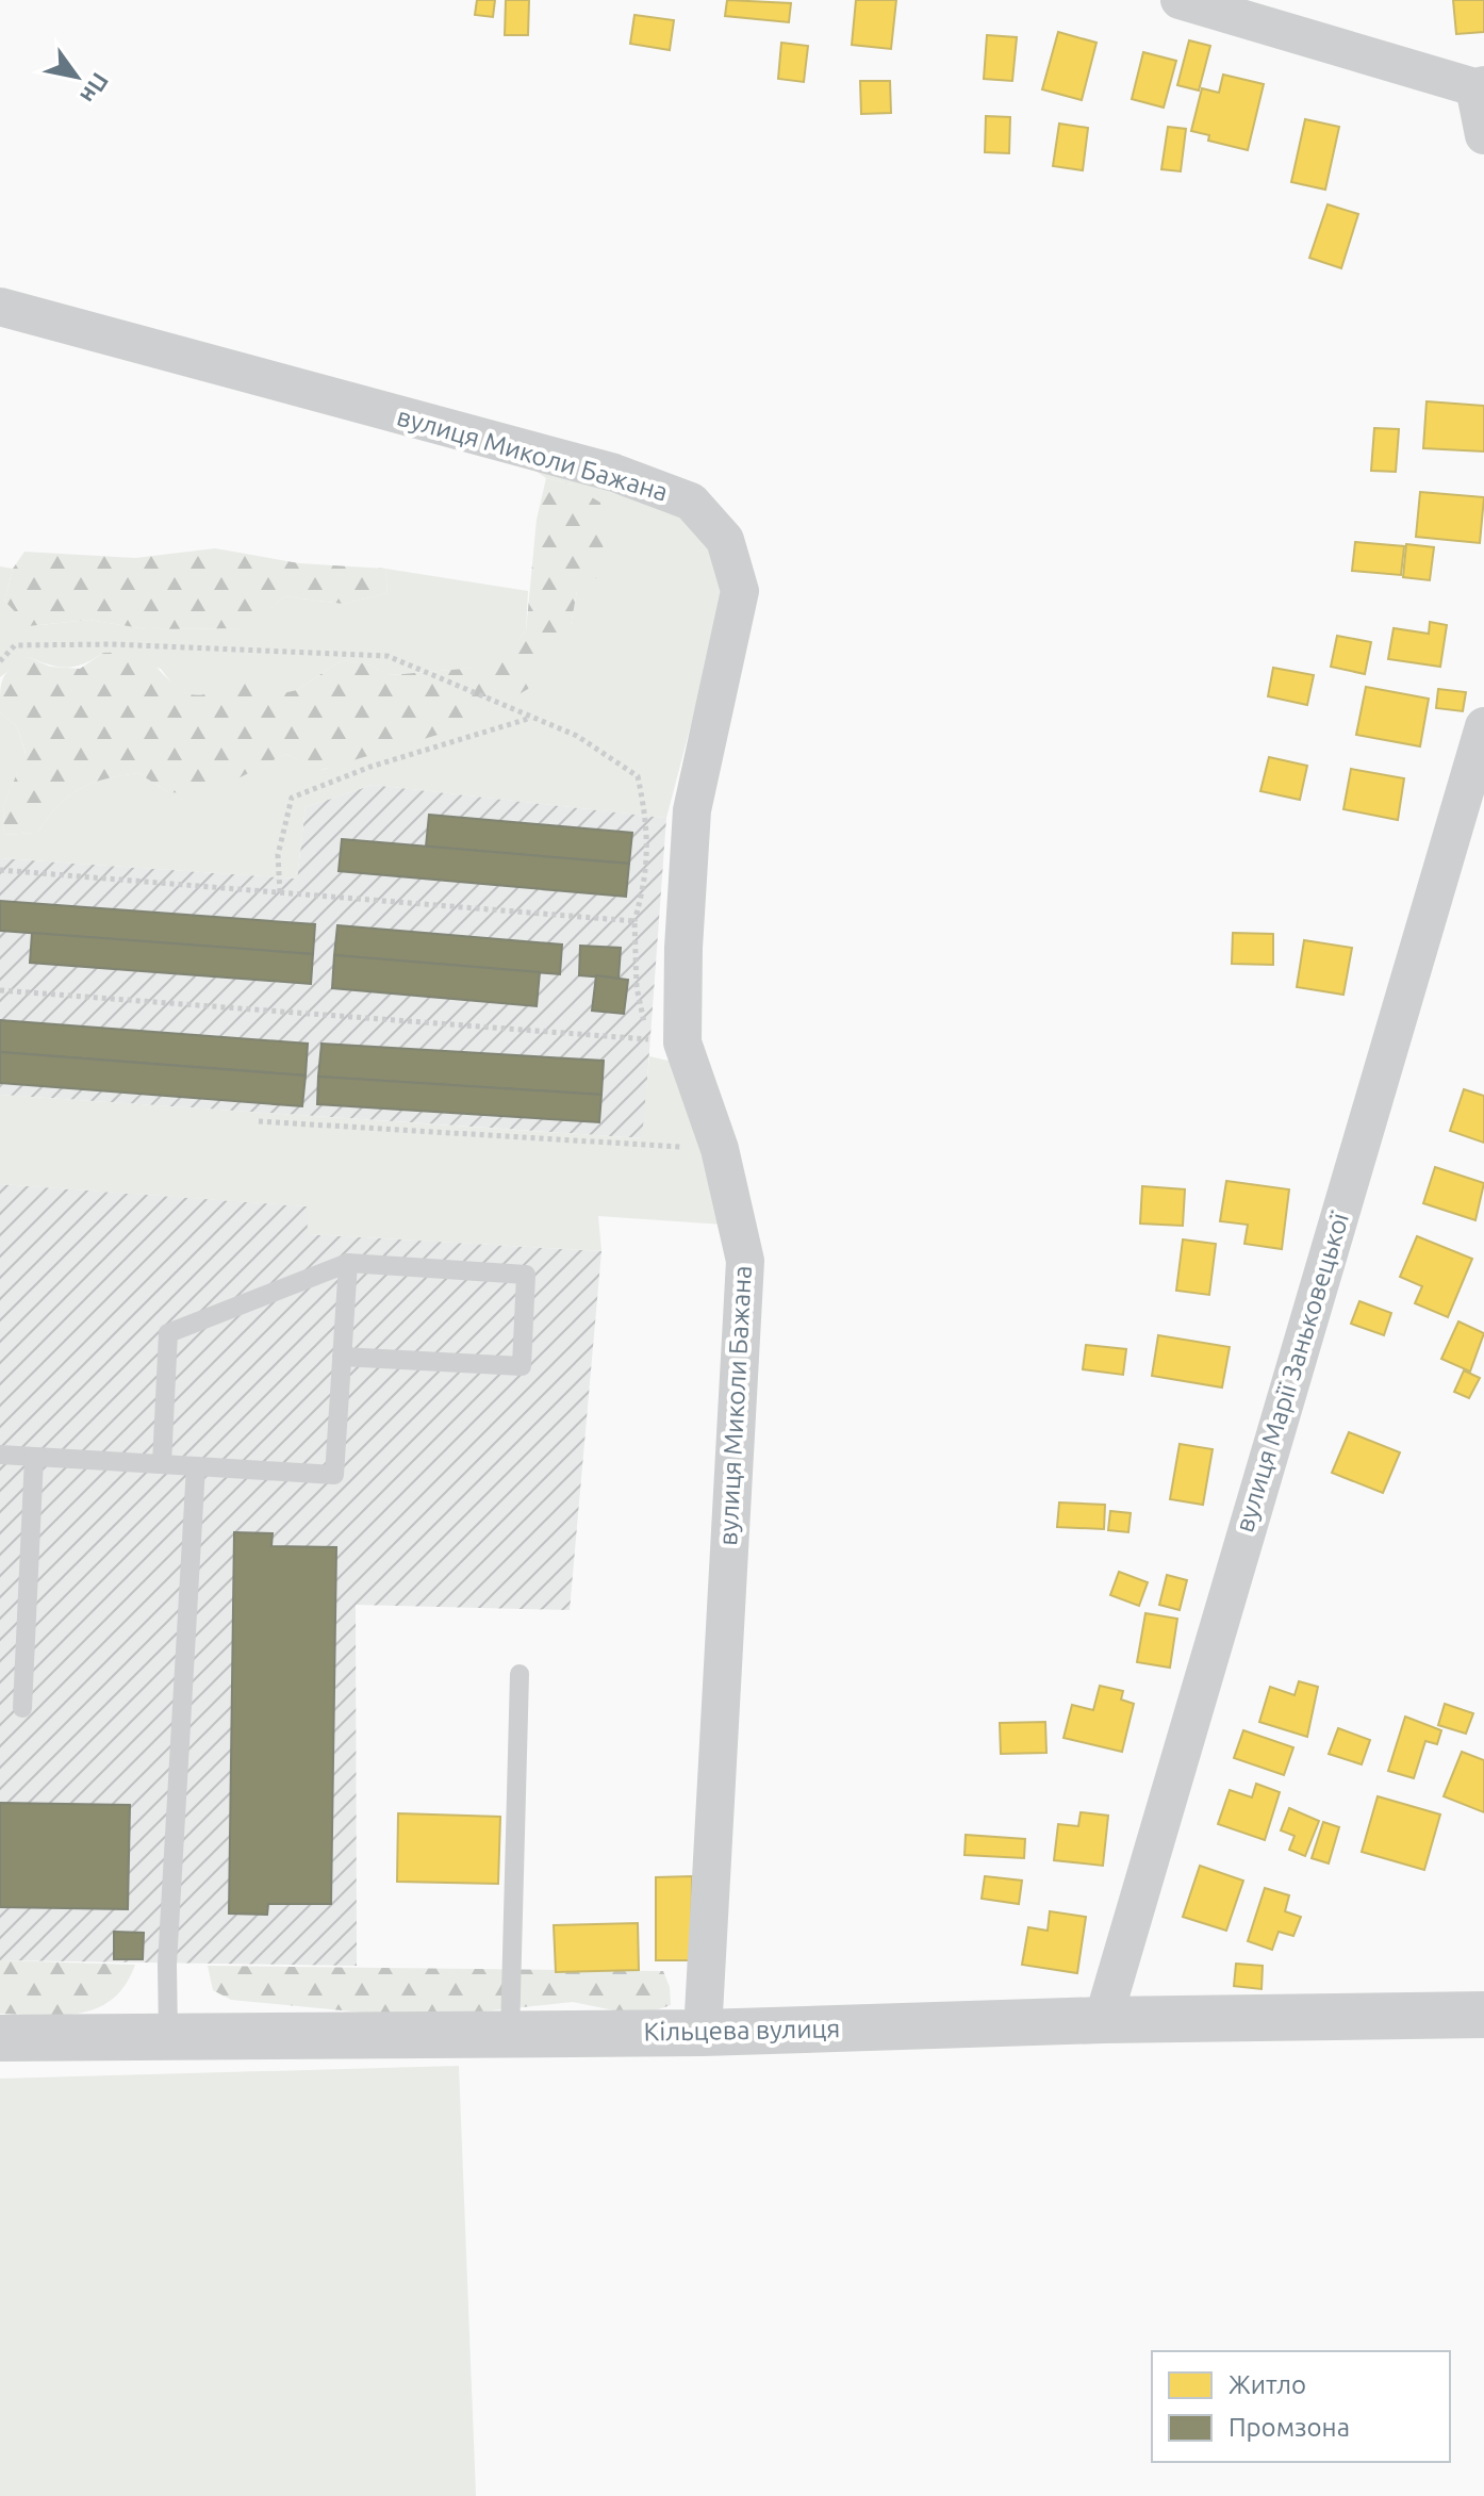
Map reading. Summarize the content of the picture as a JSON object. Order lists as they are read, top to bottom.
{
  "streets": {
    "street": ["вулиця Миколи Бажана", "вулиця Марії Заньковецької", "Кільцева вулиця"]
  },
  "crossings": [
    ["вулиця Миколи Бажана", "Кільцева вулиця"],
    ["вулиця Марії Заньковецької", "Кільцева вулиця"]
  ],
  "legend": ["Житло", "Промзона"],
  "north": "bottom right"
}
